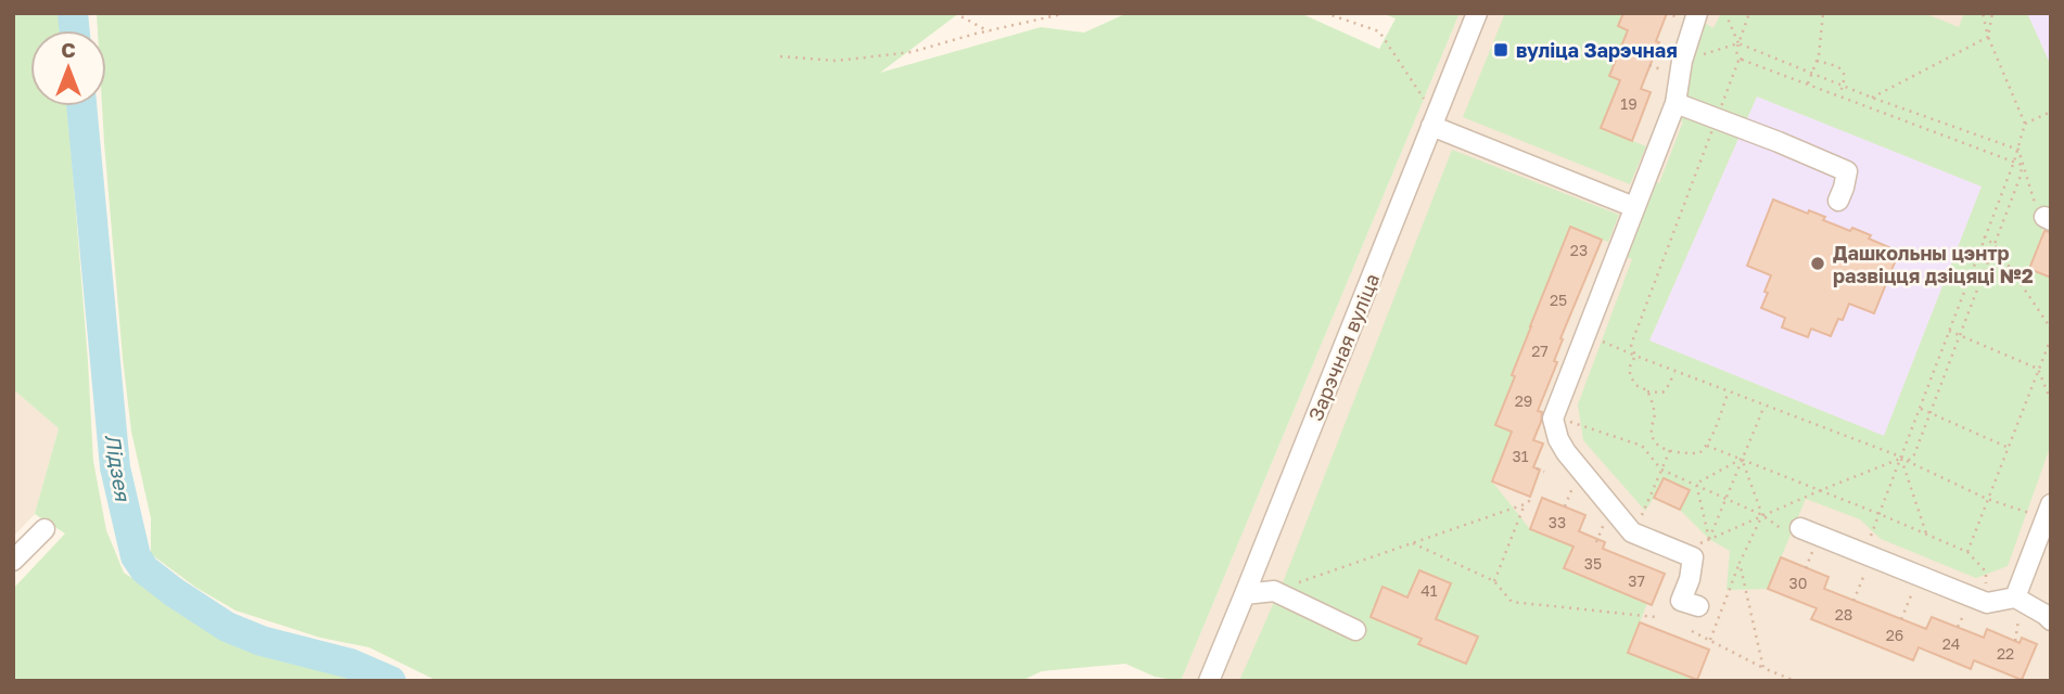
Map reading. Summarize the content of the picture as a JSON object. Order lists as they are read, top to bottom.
{
  "streets": {
    "street": ["Зарэчная вуліца"]
  },
  "water": ["Лідзея"],
  "places": {
    "transit": ["вуліца Зарэчная"],
    "other": ["Дашкольны цэнтр развіцця дзіцяці №2"]
  },
  "house_numbers": [
    "19",
    "23",
    "25",
    "27",
    "29",
    "31",
    "33",
    "35",
    "37",
    "30",
    "41",
    "28",
    "26",
    "24",
    "22"
  ],
  "north": "top"
}
